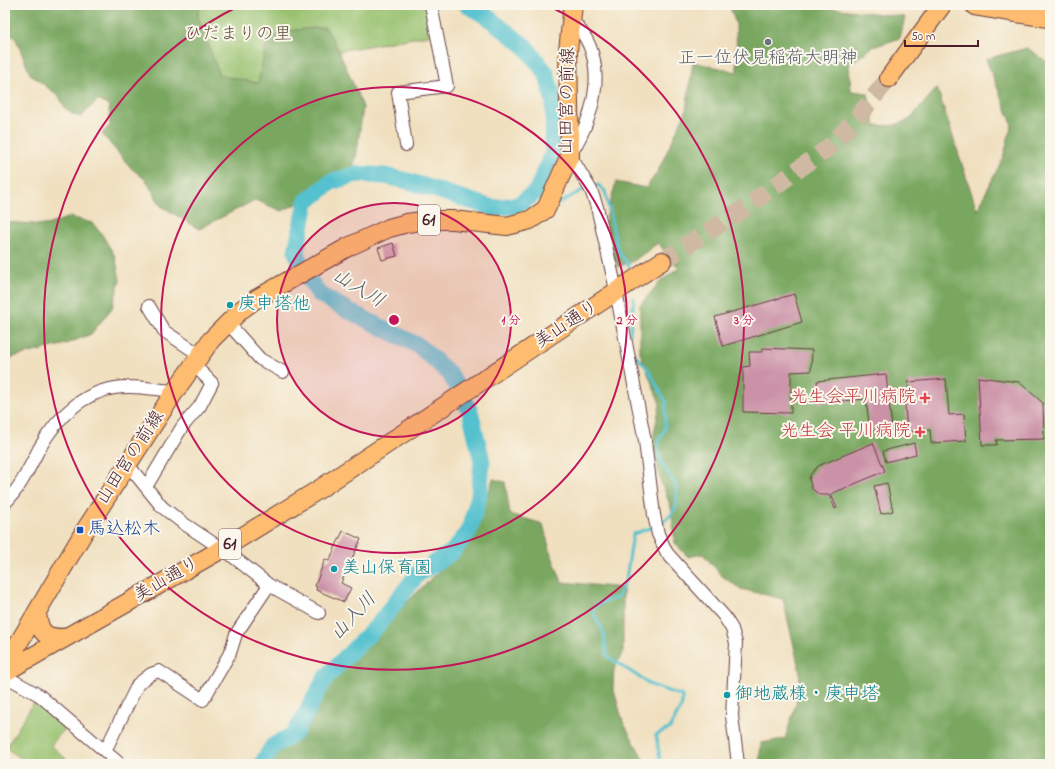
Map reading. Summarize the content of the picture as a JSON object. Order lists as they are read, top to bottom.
{
  "streets": {
    "main road": ["山田宮の前線", "61", "美山通り"]
  },
  "crossings": [
    ["山田宮の前線", "61"]
  ],
  "water": ["山入川"],
  "parks": ["ひだまりの里"],
  "places": {
    "other": [
      "正一位伏見稲荷大明神",
      "庚申塔他",
      "美山保育園",
      "御地蔵様・庚申塔"
    ],
    "health": ["光生会平川病院", "光生会 平川病院"],
    "transit": ["馬込松木"]
  },
  "scale_bar": "50 m",
  "rings": ["1 分", "2 分", "3 分"]
}
